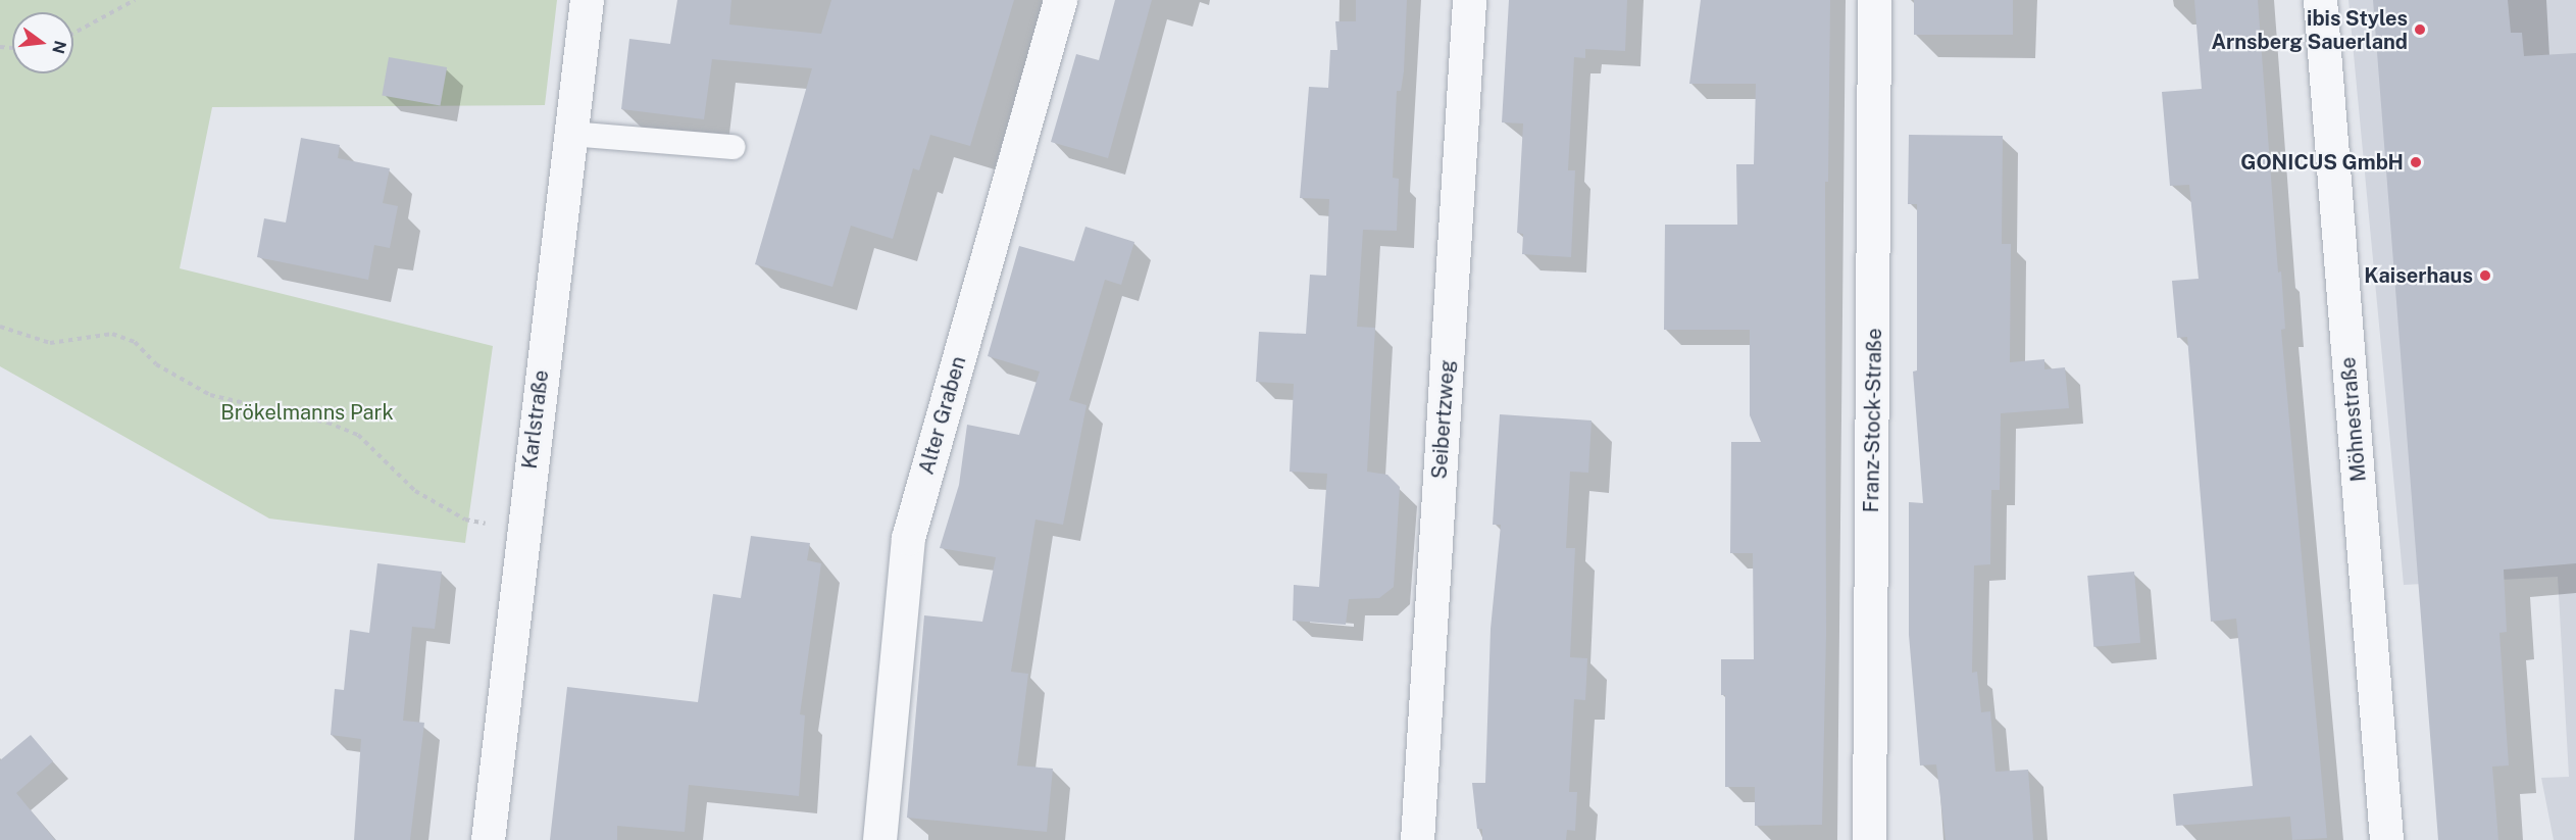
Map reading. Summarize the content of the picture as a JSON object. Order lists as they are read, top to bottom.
{
  "streets": {
    "street": [
      "Alter Graben",
      "Karlstraße",
      "Seibertzweg",
      "Möhnestraße",
      "Franz-Stock-Straße"
    ]
  },
  "parks": ["Brökelmanns Park"],
  "places": ["ibis Styles Arnsberg Sauerland", "GONICUS GmbH", "Kaiserhaus"],
  "north": "right"
}
